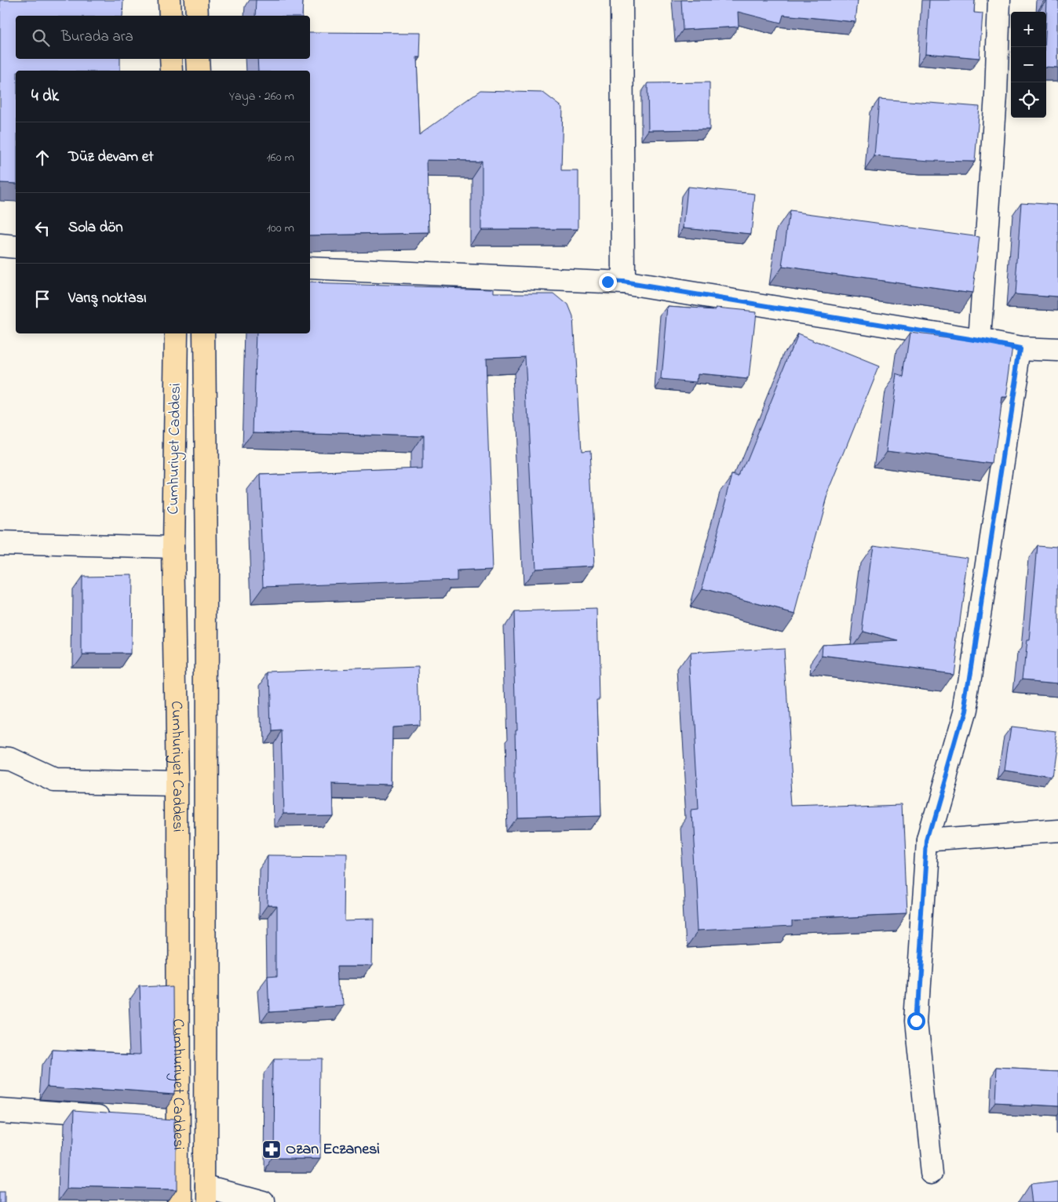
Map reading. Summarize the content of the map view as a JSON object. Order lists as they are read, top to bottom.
{
  "streets": {
    "main road": ["Cumhuriyet Caddesi"]
  },
  "places": {
    "pharmacy": ["Ozan Eczanesi"]
  },
  "page": {
    "map_buttons": ["+", "−"],
    "search": "Burada ara",
    "heading": ["4 dk", "Yaya · 260 m"],
    "list": [
      ["Düz devam et", "160 m"],
      ["Sola dön", "100 m"],
      "Varış noktası"
    ]
  }
}
